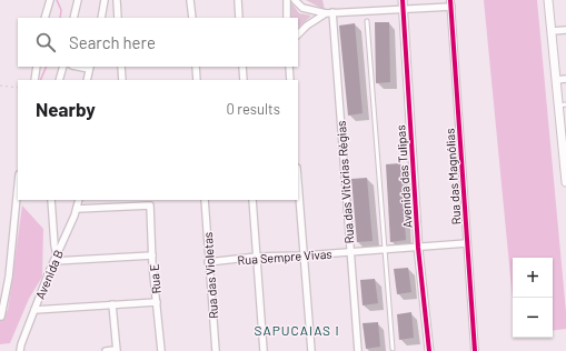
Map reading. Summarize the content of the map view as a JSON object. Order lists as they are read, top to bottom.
{
  "streets": {
    "street": [
      "Avenida das Tulipas",
      "Rua das Magnólias",
      "Rua das Vitórias Régias",
      "Rua Sempre Vivas",
      "Avenida B",
      "Rua das Violetas",
      "Rua E"
    ]
  },
  "crossings": [
    ["Avenida das Tulipas", "Rua Sempre Vivas"],
    ["Rua das Magnólias", "Rua Sempre Vivas"],
    ["Rua das Vitórias Régias", "Rua Sempre Vivas"],
    ["Rua Sempre Vivas", "Rua das Violetas"],
    ["Avenida B", "Rua E"]
  ],
  "districts": ["SAPUCAIAS I"],
  "page": {
    "search": "Search here",
    "heading": ["Nearby", "0 results"],
    "map_buttons": ["+", "−"]
  }
}
